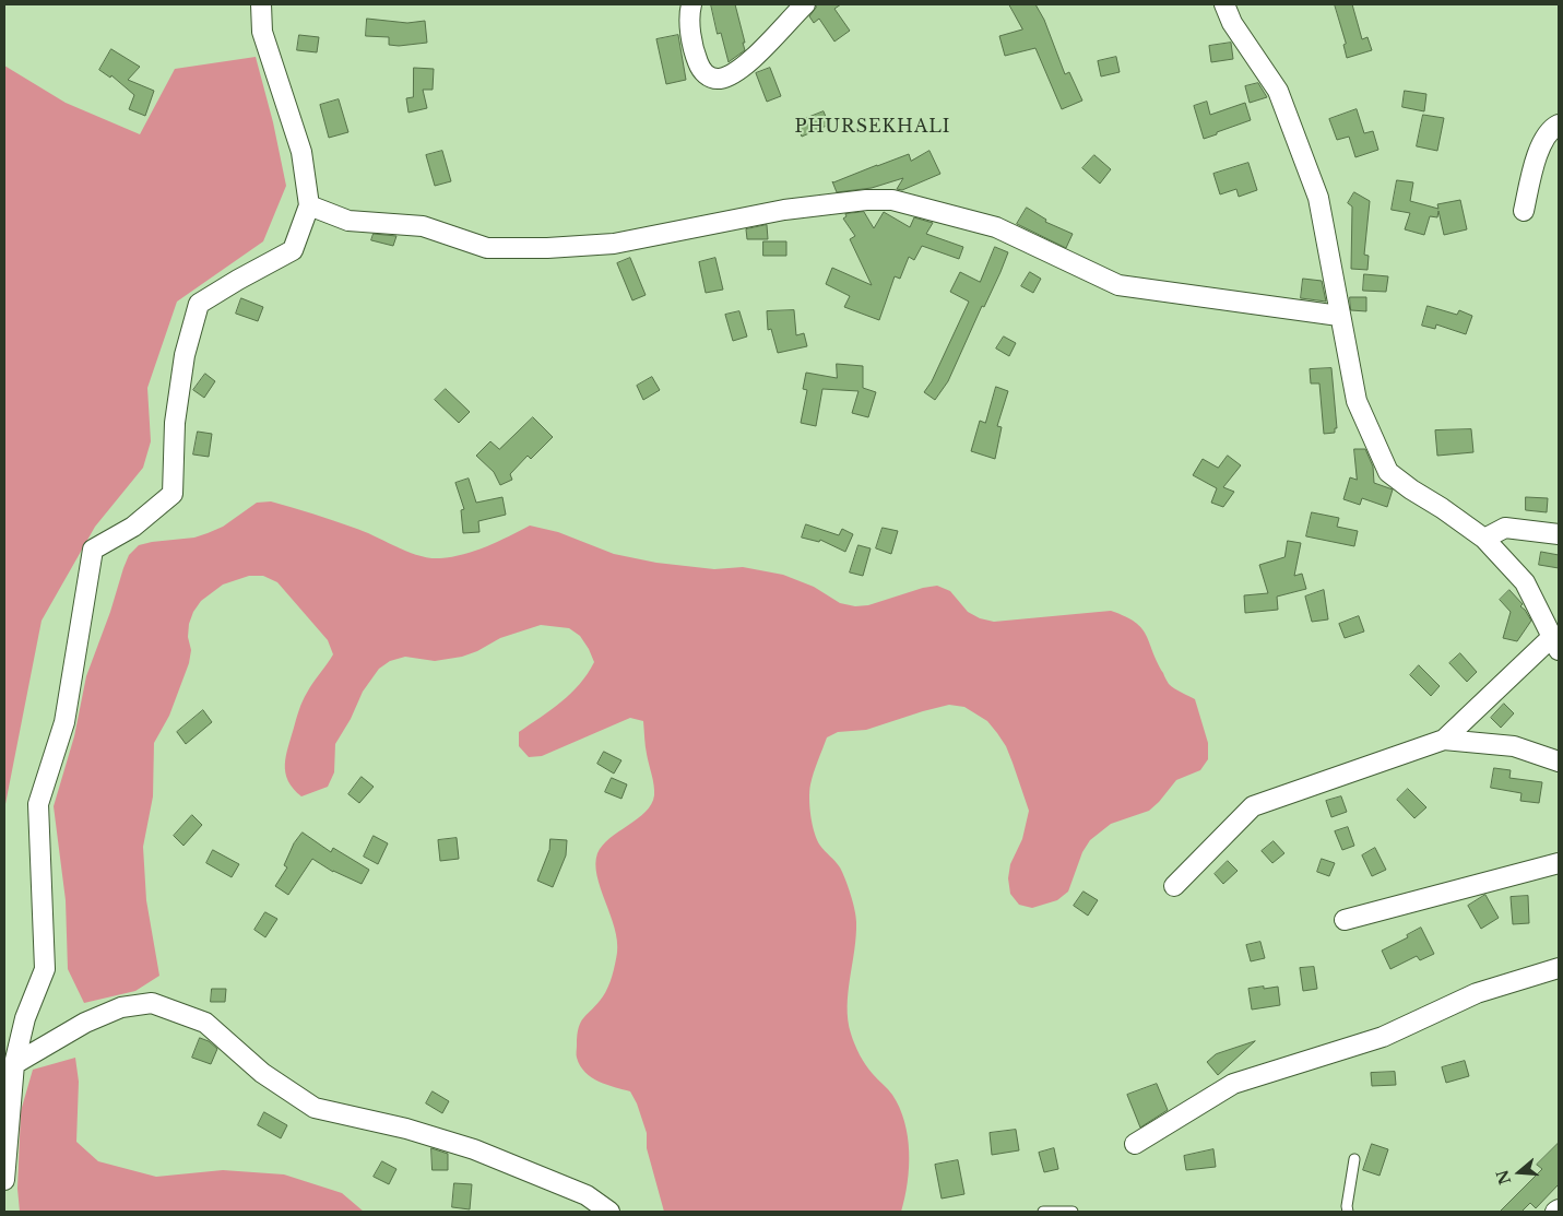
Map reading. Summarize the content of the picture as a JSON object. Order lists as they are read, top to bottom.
{
  "districts": ["PHURSEKHALI"],
  "north": "left"
}
